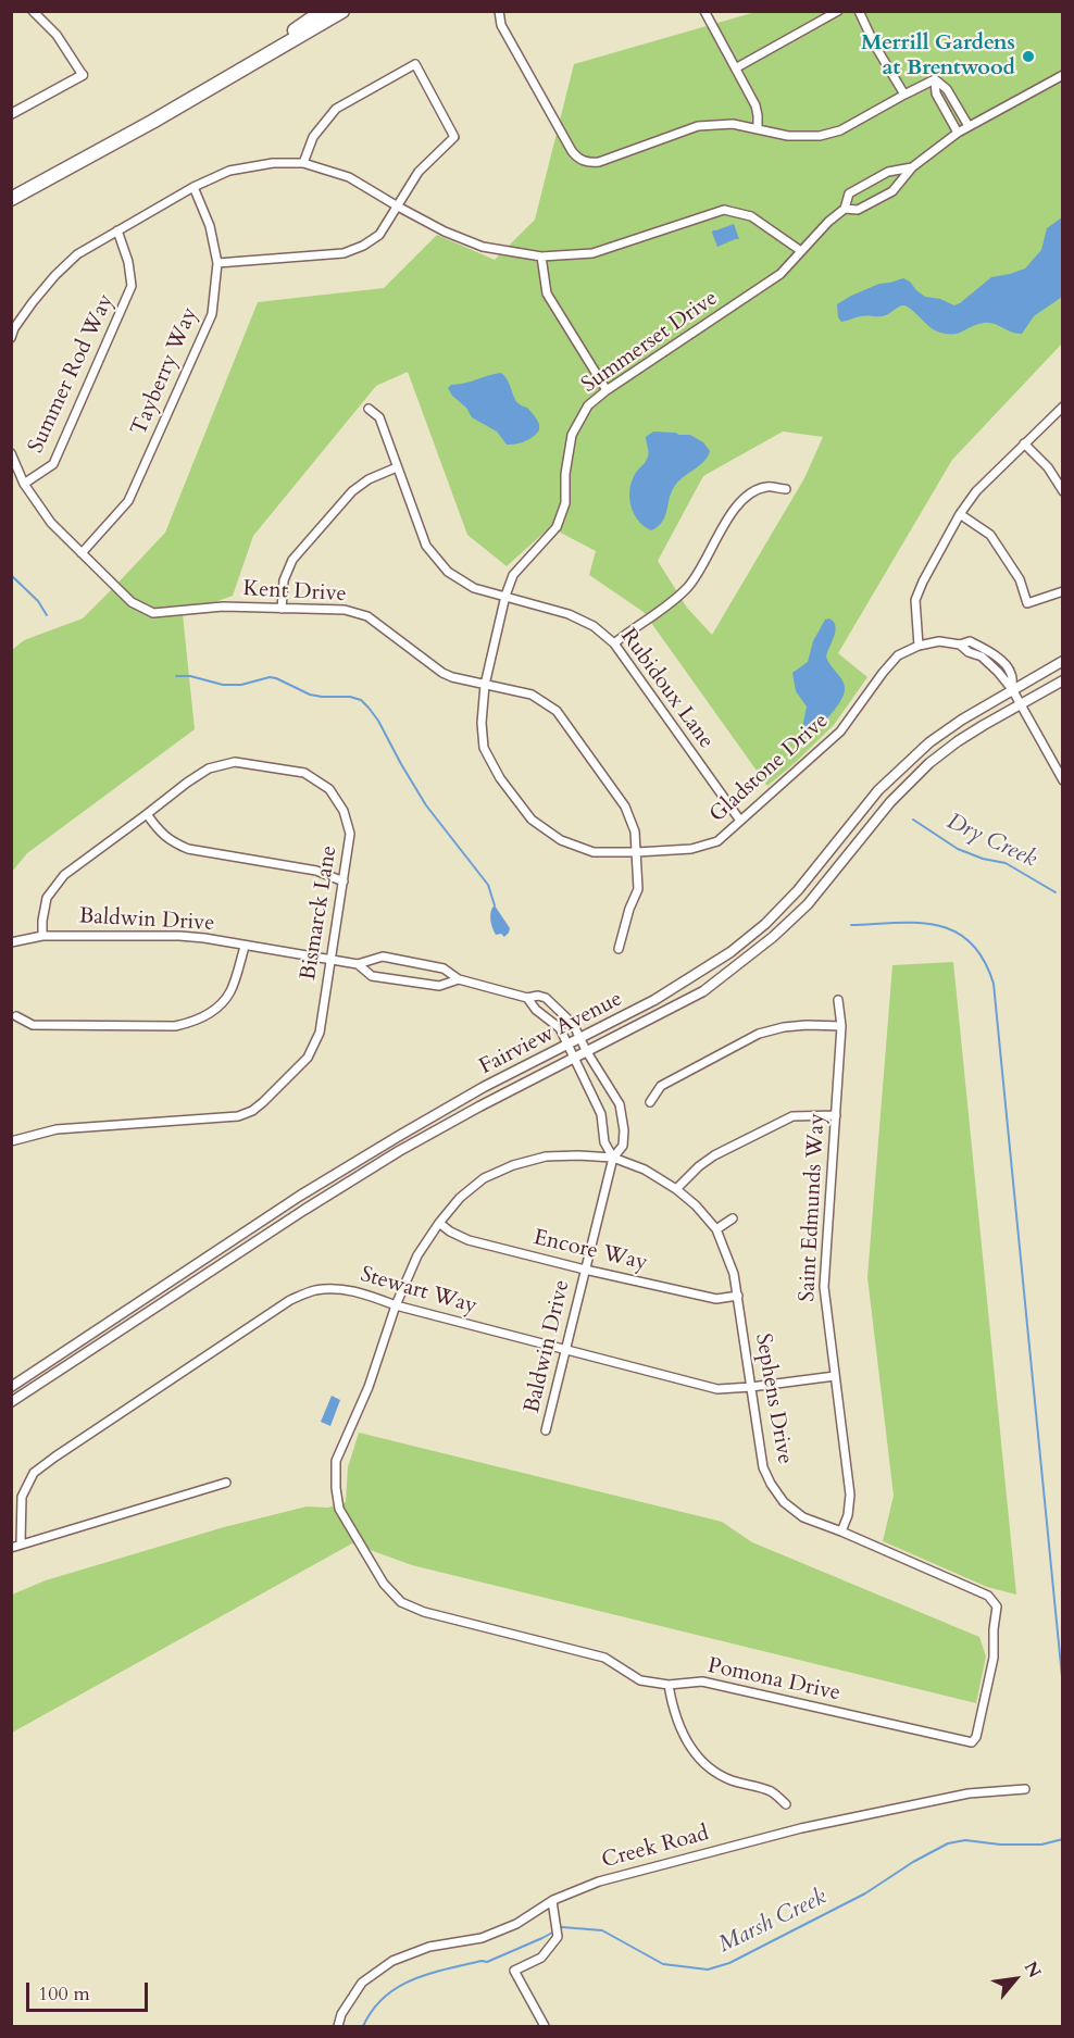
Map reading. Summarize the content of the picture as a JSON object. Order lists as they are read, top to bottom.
{
  "streets": {
    "street": [
      "Summerset Drive",
      "Tayberry Way",
      "Summer Rod Way",
      "Kent Drive",
      "Rubidoux Lane",
      "Gladstone Drive",
      "Bismarck Lane",
      "Baldwin Drive",
      "Fairview Avenue",
      "Saint Edmunds Way",
      "Encore Way",
      "Stewart Way",
      "Sephens Drive",
      "Pomona Drive",
      "Creek Road"
    ]
  },
  "crossings": [
    ["Summerset Drive", "Kent Drive"],
    ["Summerset Drive", "Rubidoux Lane"],
    ["Summerset Drive", "Gladstone Drive"],
    ["Tayberry Way", "Kent Drive"],
    ["Summer Rod Way", "Kent Drive"],
    ["Kent Drive", "Gladstone Drive"],
    ["Rubidoux Lane", "Gladstone Drive"],
    ["Gladstone Drive", "Fairview Avenue"],
    ["Bismarck Lane", "Baldwin Drive"],
    ["Baldwin Drive", "Fairview Avenue"],
    ["Baldwin Drive", "Encore Way"],
    ["Baldwin Drive", "Stewart Way"],
    ["Baldwin Drive", "Sephens Drive"],
    ["Saint Edmunds Way", "Stewart Way"],
    ["Saint Edmunds Way", "Sephens Drive"],
    ["Encore Way", "Sephens Drive"],
    ["Stewart Way", "Sephens Drive"],
    ["Sephens Drive", "Pomona Drive"]
  ],
  "water": ["Dry Creek", "Marsh Creek"],
  "places": ["Merrill Gardens at Brentwood"],
  "scale_bar": "100 m",
  "north": "top right"
}
